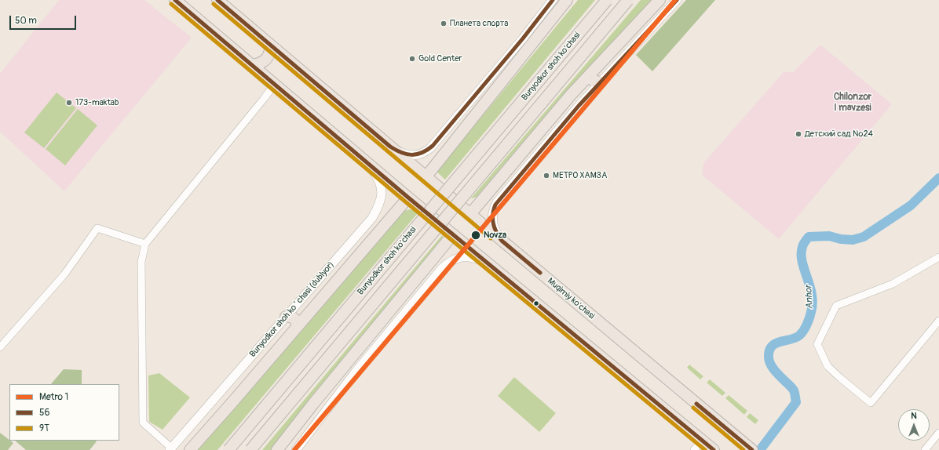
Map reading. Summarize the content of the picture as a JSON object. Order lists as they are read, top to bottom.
{
  "streets": {
    "main road": ["Bunyodkor shoh ko'chasi", "Muqimiy ko'chasi"],
    "street": ["Bunyodkor shoh koʻchasi (dublyor)"]
  },
  "districts": ["Chilonzor I mavzesi"],
  "water": ["Anhor"],
  "places": [
    "Планета спорта",
    "Gold Center",
    "173-maktab",
    "Детский сад №24",
    "МЕТРО ХАМЗА",
    "Novza"
  ],
  "lines": ["metro line 1", "transit line 56", "transit line 9Т"],
  "legend": ["Metro 1", "56", "9Т"],
  "scale_bar": "50 m",
  "north": "top"
}
